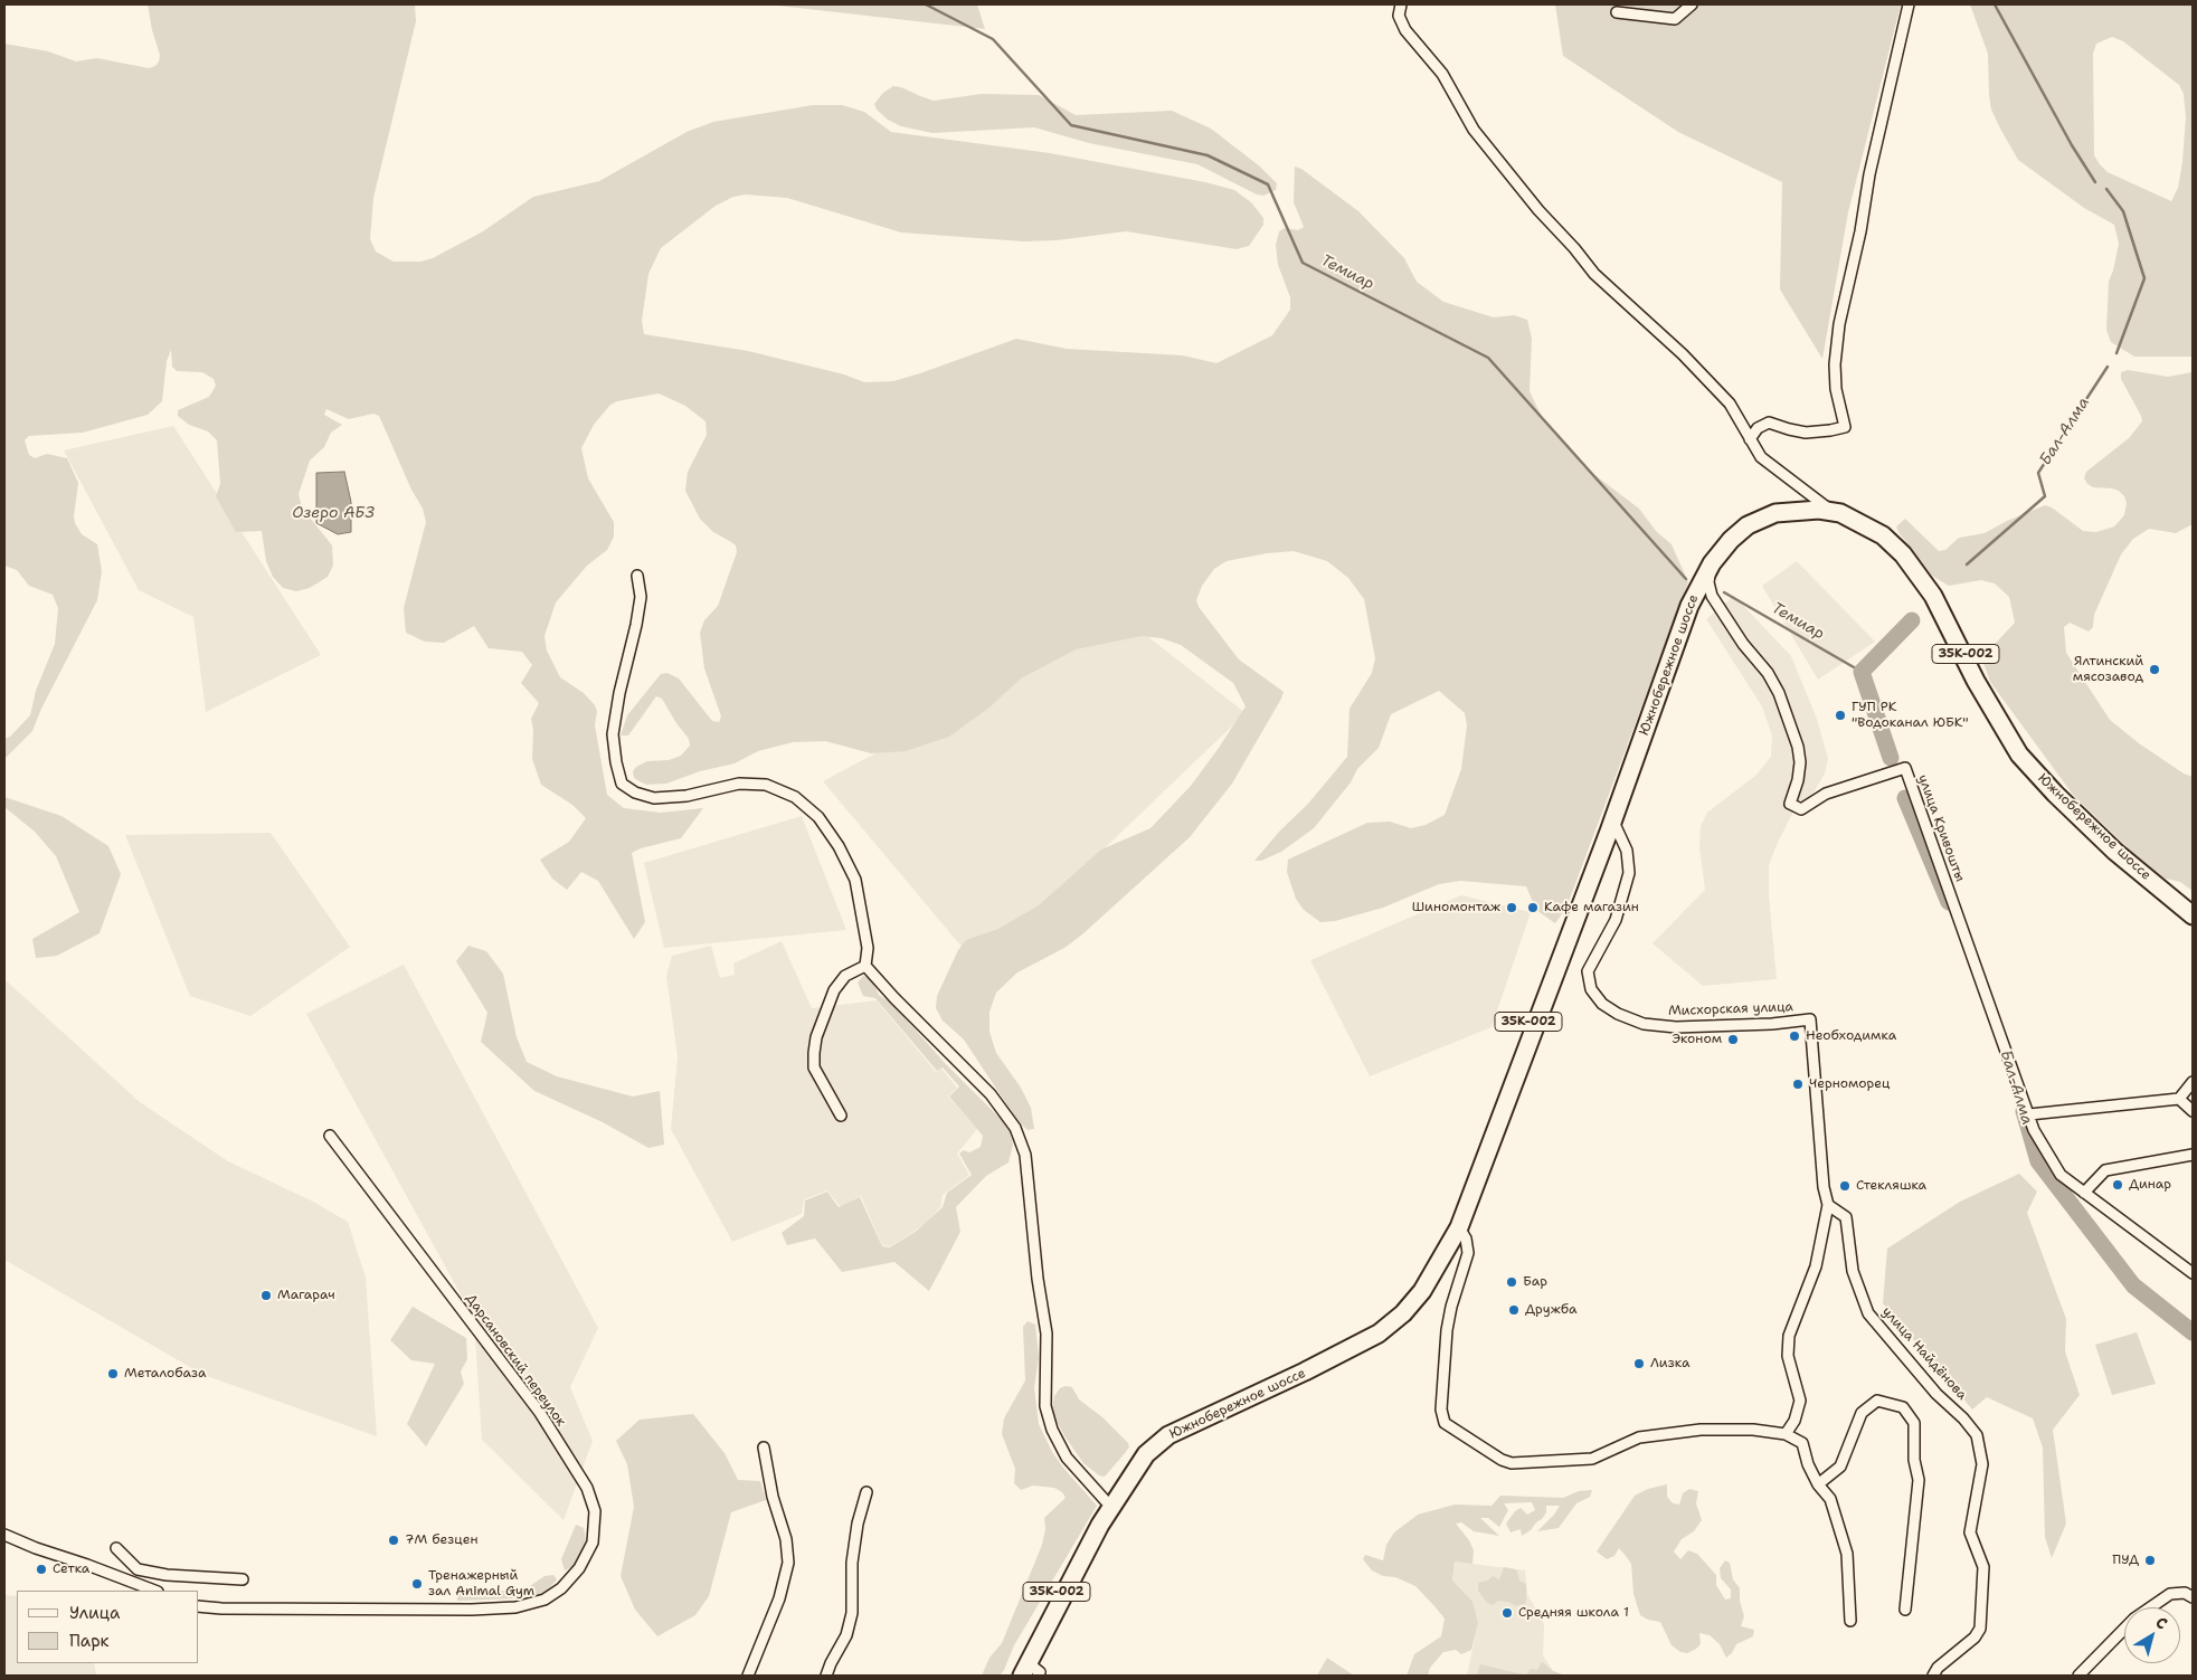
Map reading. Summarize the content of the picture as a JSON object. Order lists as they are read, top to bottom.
{
  "streets": {
    "highway": ["35К-002", "Южнобережное шоссе"],
    "street": [
      "улица Кривошты",
      "Мисхорская улица",
      "улица Найдёнова",
      "Дарсановский переулок"
    ]
  },
  "crossings": [
    ["Южнобережное шоссе", "улица Кривошты"],
    ["Южнобережное шоссе", "Мисхорская улица"],
    ["Мисхорская улица", "улица Найдёнова"]
  ],
  "water": ["Темиар", "Бал-Алма", "Озеро АБЗ"],
  "places": [
    "Ялтинский мясозавод",
    "ГУП РК \"Водоканал ЮБК\"",
    "Шиномонтаж",
    "Кафе магазин",
    "Необходимка",
    "Эконом",
    "Черноморец",
    "Динар",
    "Стекляшка",
    "Бар",
    "Магарач",
    "Дружба",
    "Лизка",
    "Металобаза",
    "7М безцен",
    "ПУД",
    "Сетка",
    "Тренажерный зал Animal Gym",
    "Средняя школа 1"
  ],
  "legend": ["Улица", "Парк"],
  "north": "top right"
}
